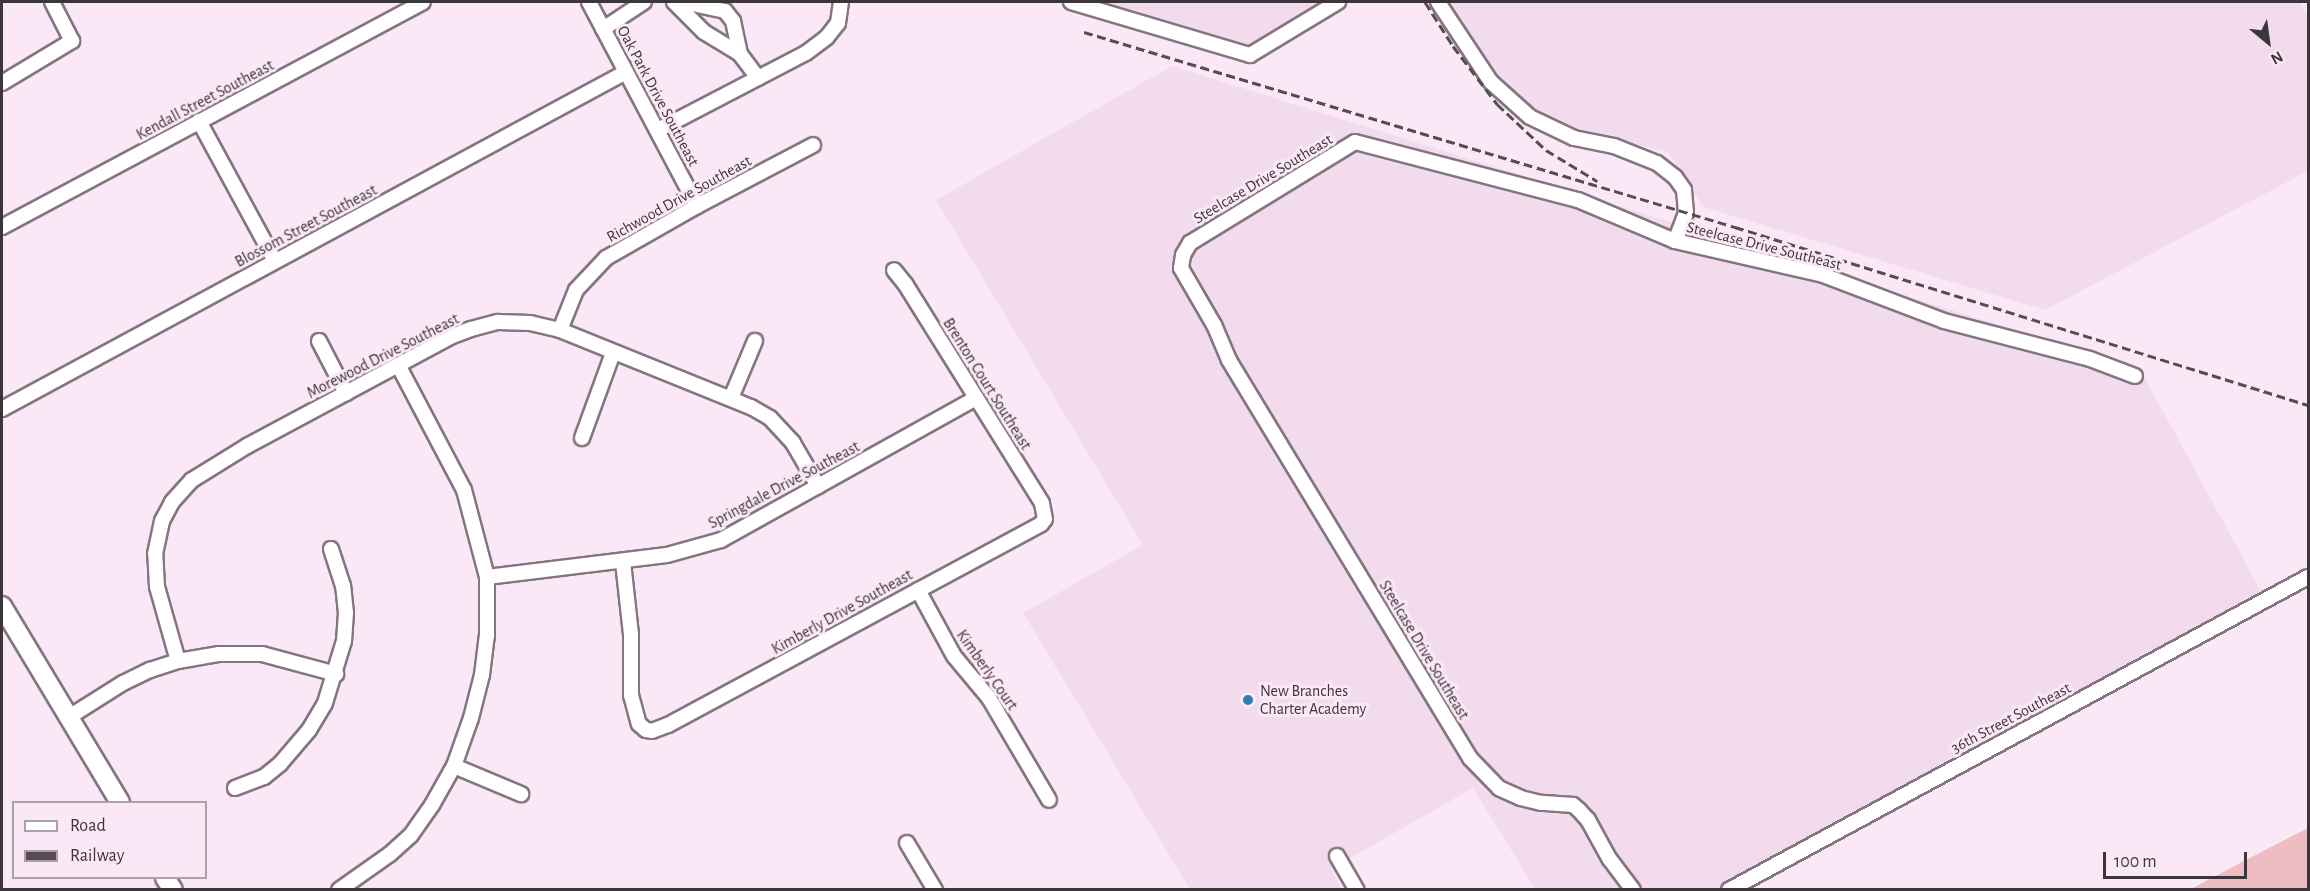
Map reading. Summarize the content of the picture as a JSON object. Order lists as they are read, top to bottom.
{
  "streets": {
    "street": [
      "Oak Park Drive Southeast",
      "Kendall Street Southeast",
      "Steelcase Drive Southeast",
      "Richwood Drive Southeast",
      "Blossom Street Southeast",
      "Morewood Drive Southeast",
      "Brenton Court Southeast",
      "Springdale Drive Southeast",
      "Kimberly Drive Southeast",
      "Kimberly Court",
      "36th Street Southeast"
    ]
  },
  "crossings": [
    ["Oak Park Drive Southeast", "Richwood Drive Southeast"],
    ["Oak Park Drive Southeast", "Blossom Street Southeast"],
    ["Richwood Drive Southeast", "Morewood Drive Southeast"],
    ["Morewood Drive Southeast", "Springdale Drive Southeast"],
    ["Brenton Court Southeast", "Springdale Drive Southeast"],
    ["Brenton Court Southeast", "Kimberly Drive Southeast"],
    ["Springdale Drive Southeast", "Kimberly Drive Southeast"],
    ["Kimberly Drive Southeast", "Kimberly Court"]
  ],
  "places": ["New Branches Charter Academy"],
  "legend": ["Road", "Railway"],
  "scale_bar": "100 m",
  "north": "bottom right"
}
